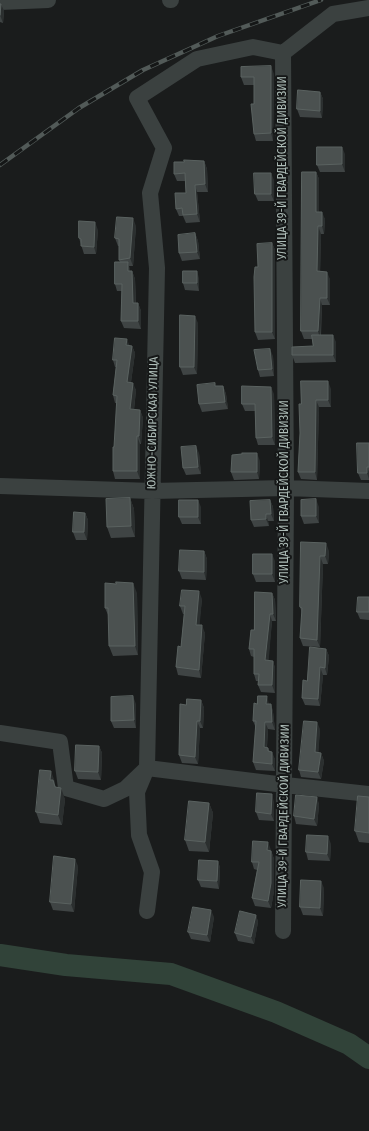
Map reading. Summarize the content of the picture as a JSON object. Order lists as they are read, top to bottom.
{
  "streets": {
    "street": ["УЛИЦА 39-Й ГВАРДЕЙСКОЙ ДИВИЗИИ", "ЮЖНО-СИБИРСКАЯ УЛИЦА"]
  },
  "crossings": [
    ["УЛИЦА 39-Й ГВАРДЕЙСКОЙ ДИВИЗИИ", "ЮЖНО-СИБИРСКАЯ УЛИЦА"]
  ]
}
